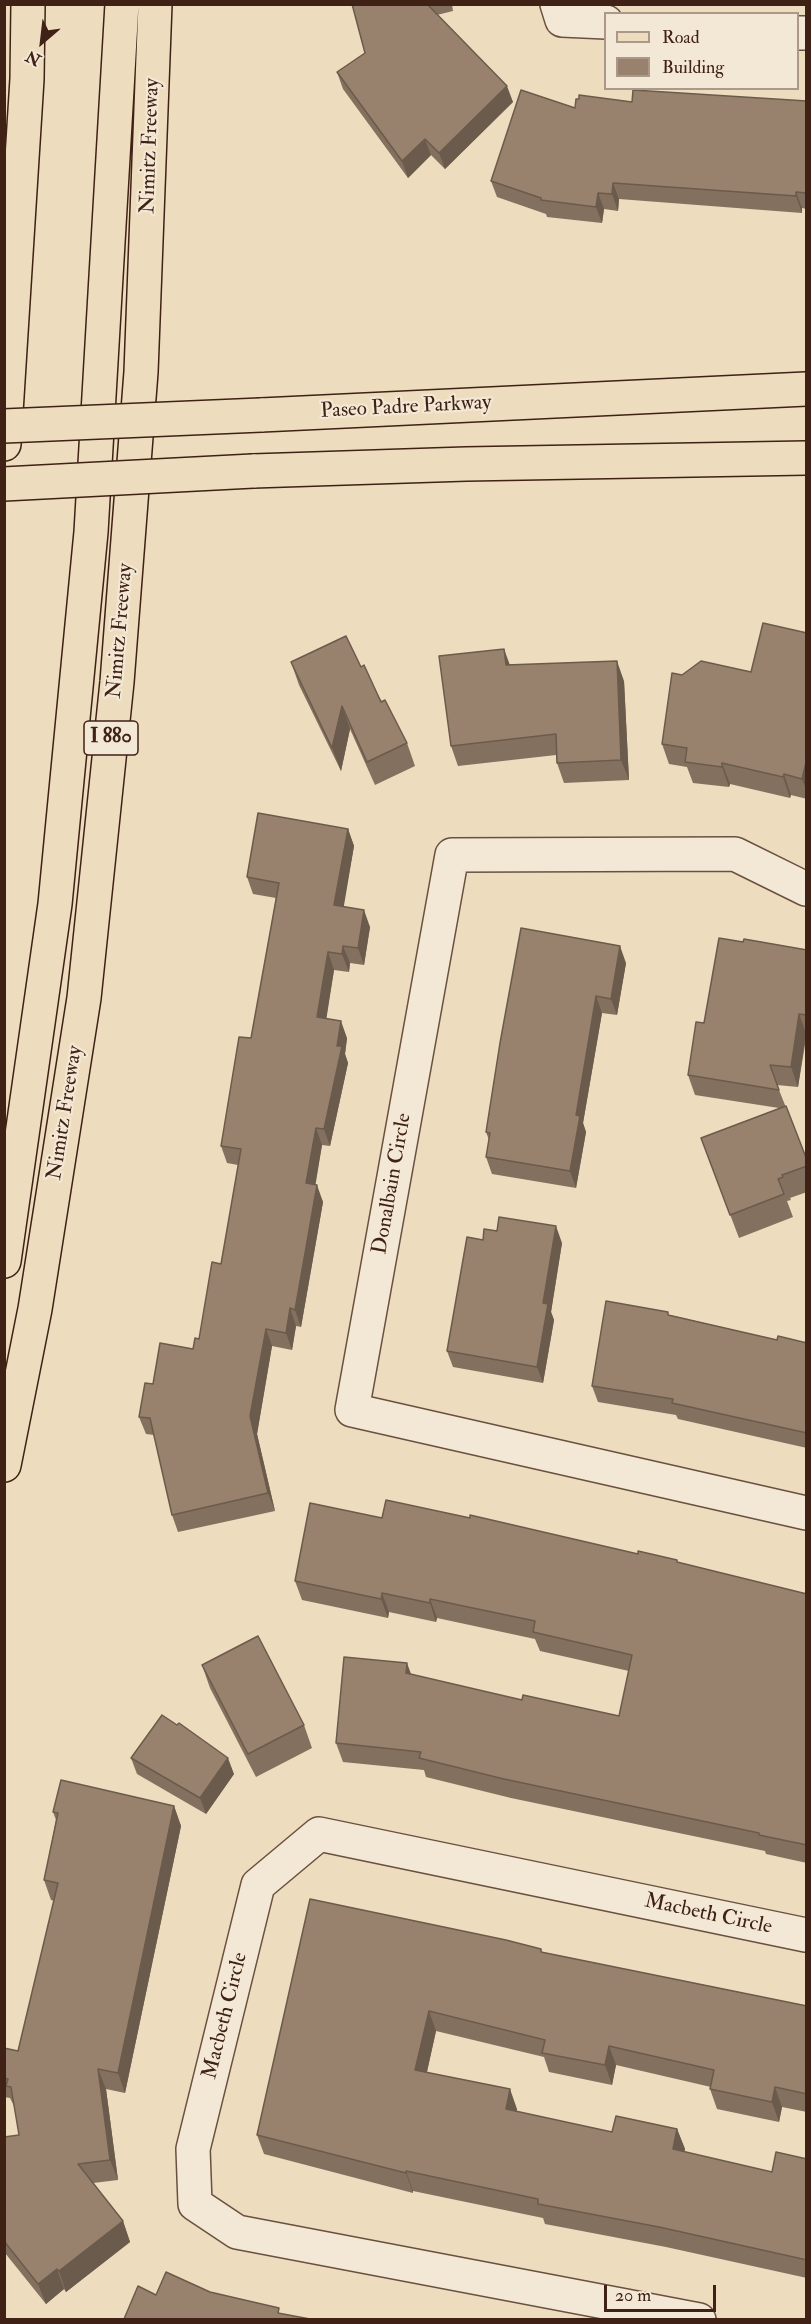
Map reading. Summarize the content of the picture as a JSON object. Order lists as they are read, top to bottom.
{
  "streets": {
    "main road": ["Nimitz Freeway", "Paseo Padre Parkway", "I 880"],
    "street": ["Donalbain Circle", "Macbeth Circle"]
  },
  "legend": ["Road", "Building"],
  "scale_bar": "20 m",
  "north": "bottom left"
}
